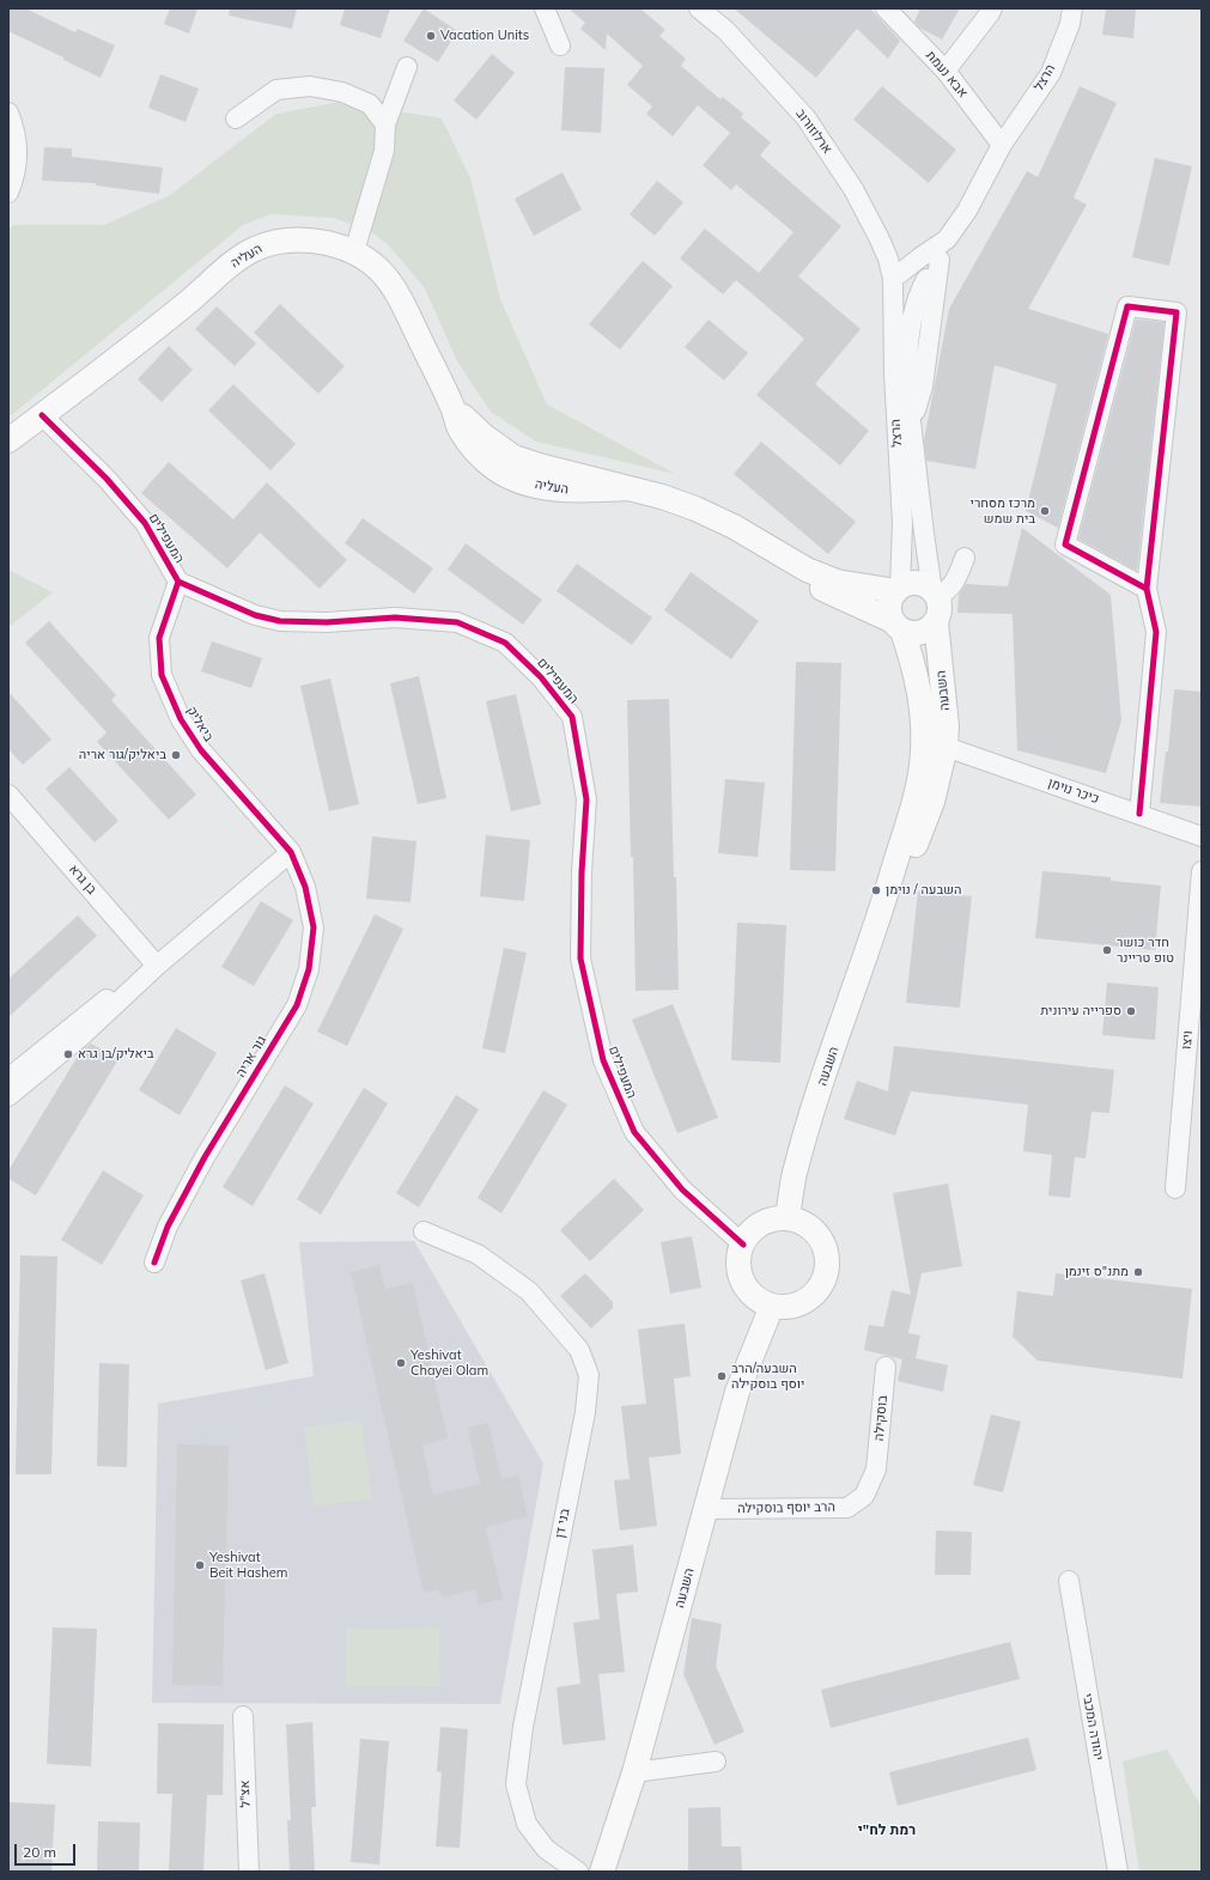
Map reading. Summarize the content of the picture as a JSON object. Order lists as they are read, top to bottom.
{
  "streets": {
    "main road": ["העליה", "השבעה"],
    "street": [
      "אבא נעמת",
      "הרצל",
      "ארלוזורוב",
      "המעפילים",
      "ביאליק",
      "כיכר נוימן",
      "בן גרא",
      "ויצו",
      "גור אריה",
      "בוסקילה",
      "הרב יוסף בוסקילה",
      "בני דן",
      "יהודה המכבי",
      "אצ\"ל"
    ]
  },
  "crossings": [
    ["אבא נעמת", "הרצל"],
    ["הרצל", "ארלוזורוב"],
    ["הרצל", "העליה"],
    ["הרצל", "השבעה"],
    ["העליה", "המעפילים"],
    ["העליה", "השבעה"],
    ["המעפילים", "השבעה"],
    ["המעפילים", "ביאליק"],
    ["השבעה", "כיכר נוימן"],
    ["השבעה", "הרב יוסף בוסקילה"],
    ["ביאליק", "גור אריה"],
    ["בוסקילה", "הרב יוסף בוסקילה"]
  ],
  "districts": ["רמת לח\"י"],
  "places": [
    "Vacation Units",
    "מרכז מסחרי בית שמש",
    "ביאליק/גור אריה",
    "השבעה / נוימן",
    "חדר כושר טופ טריינר",
    "ספרייה עירונית",
    "ביאליק/בן גרא",
    "מתנ\"ס זינמן",
    "Yeshivat Chayei Olam",
    "השבעה/הרב יוסף בוסקילה",
    "Yeshivat Beit Hashem"
  ],
  "scale_bar": "20 m"
}
